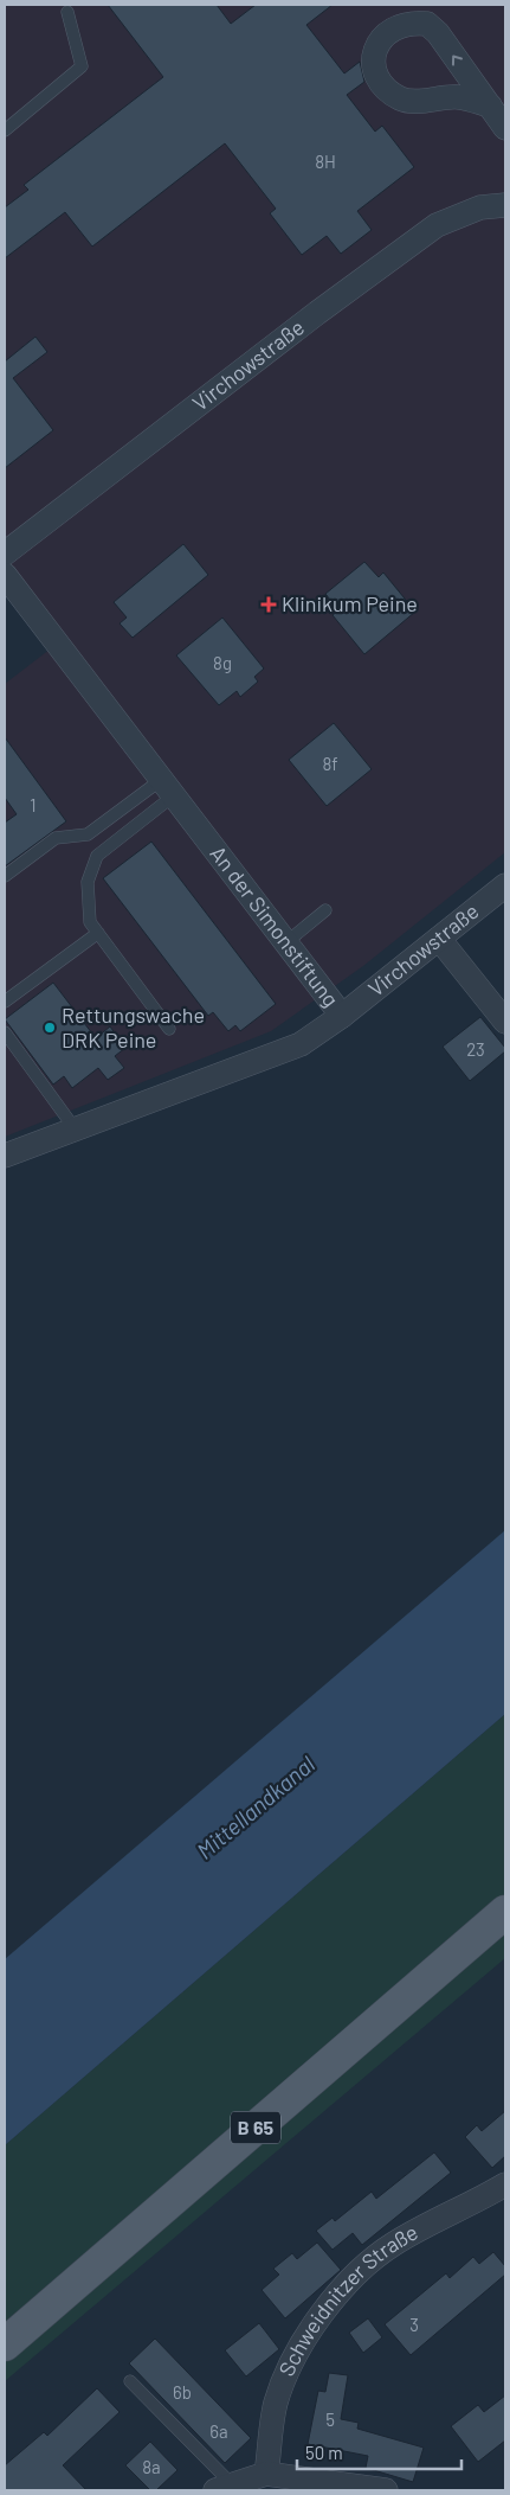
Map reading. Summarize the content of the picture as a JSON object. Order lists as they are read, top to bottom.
{
  "streets": {
    "main road": ["B 65"],
    "street": ["Virchowstraße", "An der Simonstiftung", "Schweidnitzer Straße"]
  },
  "crossings": [
    ["Virchowstraße", "An der Simonstiftung"]
  ],
  "water": ["Mittellandkanal"],
  "places": {
    "health": ["Klinikum Peine"],
    "other": ["Rettungswache DRK Peine"]
  },
  "house_numbers": [
    "8H",
    "8g",
    "8f",
    "1",
    "23",
    "3",
    "6b",
    "5",
    "6a",
    "8a"
  ],
  "scale_bar": "50 m"
}
